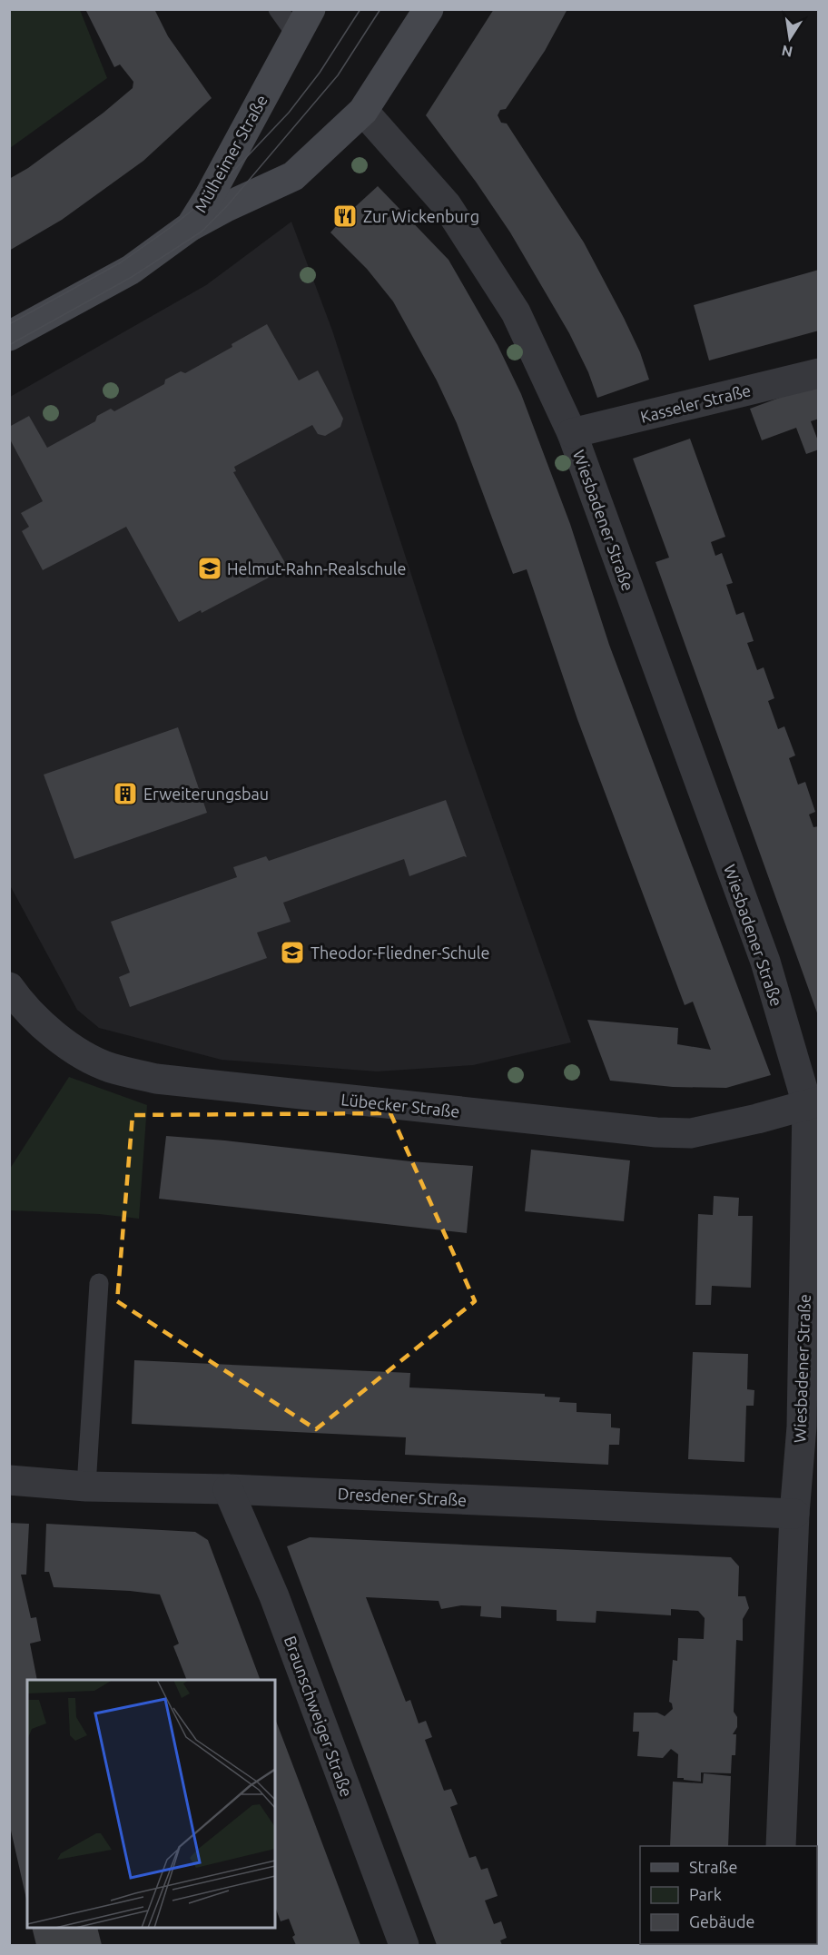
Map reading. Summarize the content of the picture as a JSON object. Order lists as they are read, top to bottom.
{
  "streets": {
    "main road": ["Mülheimer Straße"],
    "street": [
      "Kasseler Straße",
      "Wiesbadener Straße",
      "Lübecker Straße",
      "Dresdener Straße",
      "Braunschweiger Straße"
    ]
  },
  "crossings": [
    ["Kasseler Straße", "Wiesbadener Straße"],
    ["Wiesbadener Straße", "Lübecker Straße"],
    ["Wiesbadener Straße", "Dresdener Straße"],
    ["Dresdener Straße", "Braunschweiger Straße"]
  ],
  "places": {
    "restaurant": ["Zur Wickenburg"],
    "school or university": ["Helmut-Rahn-Realschule", "Theodor-Fliedner-Schule"],
    "building": ["Erweiterungsbau"]
  },
  "legend": ["Straße", "Park", "Gebäude"],
  "north": "bottom"
}
